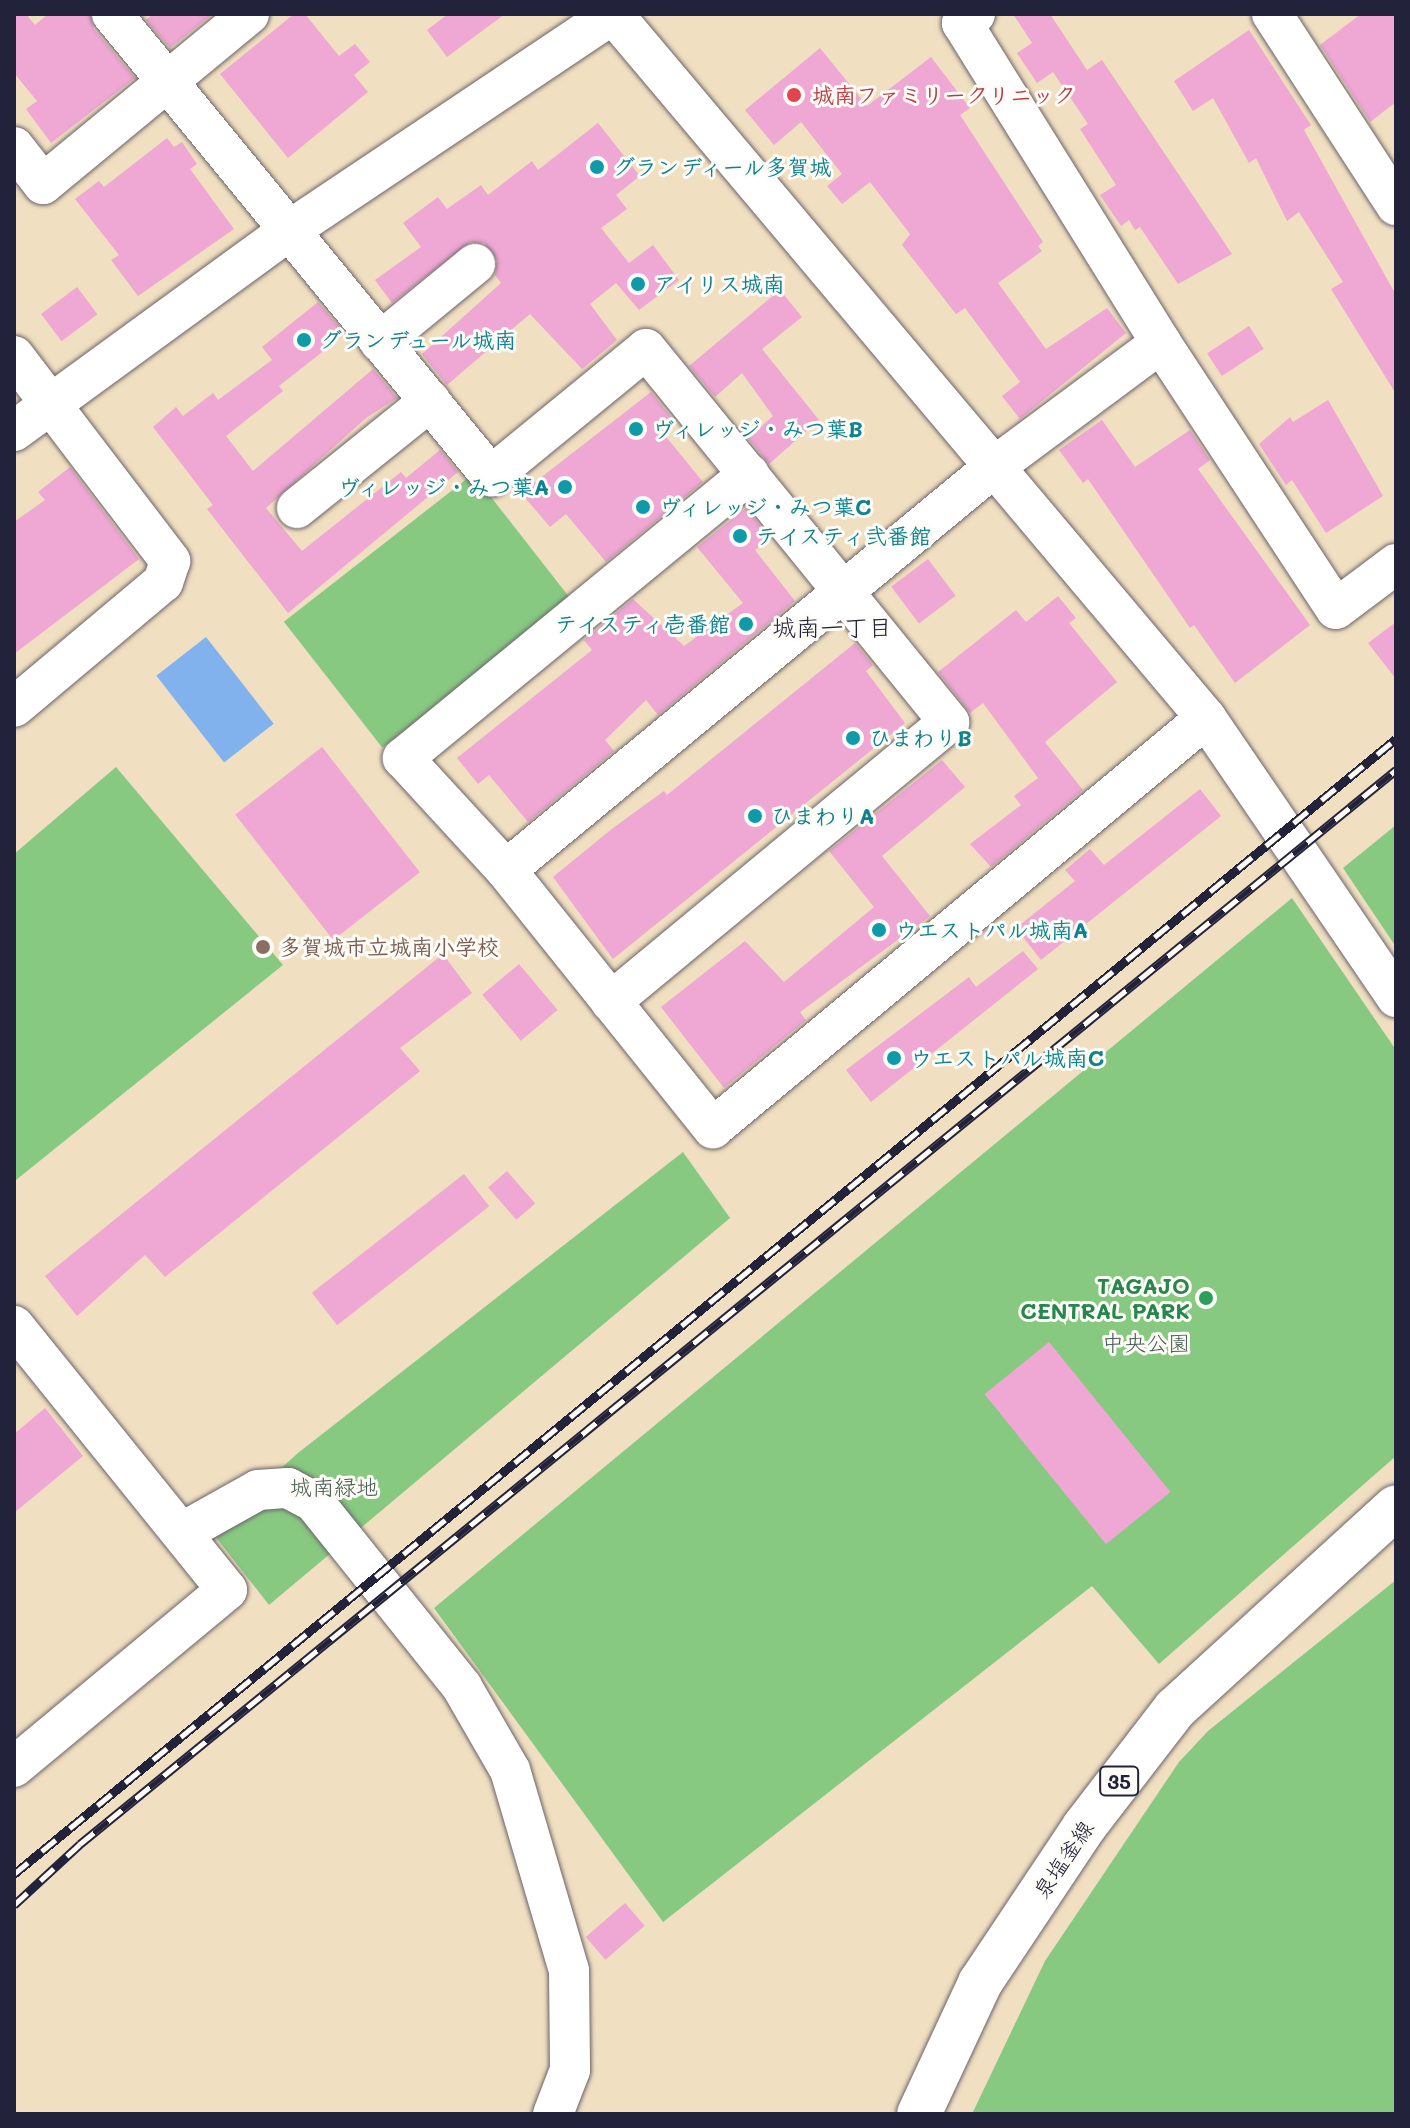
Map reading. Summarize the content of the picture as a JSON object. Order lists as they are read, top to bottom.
{
  "streets": {
    "main road": ["35", "泉塩釜線"]
  },
  "districts": ["城南一丁目"],
  "parks": ["中央公園", "城南緑地"],
  "places": [
    "城南ファミリークリニック",
    "グランディール多賀城",
    "アイリス城南",
    "グランデュール城南",
    "ヴィレッジ・みつ葉B",
    "ヴィレッジ・みつ葉A",
    "ヴィレッジ・みつ葉C",
    "テイスティ弐番館",
    "テイスティ壱番館",
    "ひまわりB",
    "ひまわりA",
    "ウエストパル城南A",
    "多賀城市立城南小学校",
    "ウエストパル城南C",
    "TAGAJO CENTRAL PARK"
  ]
}
